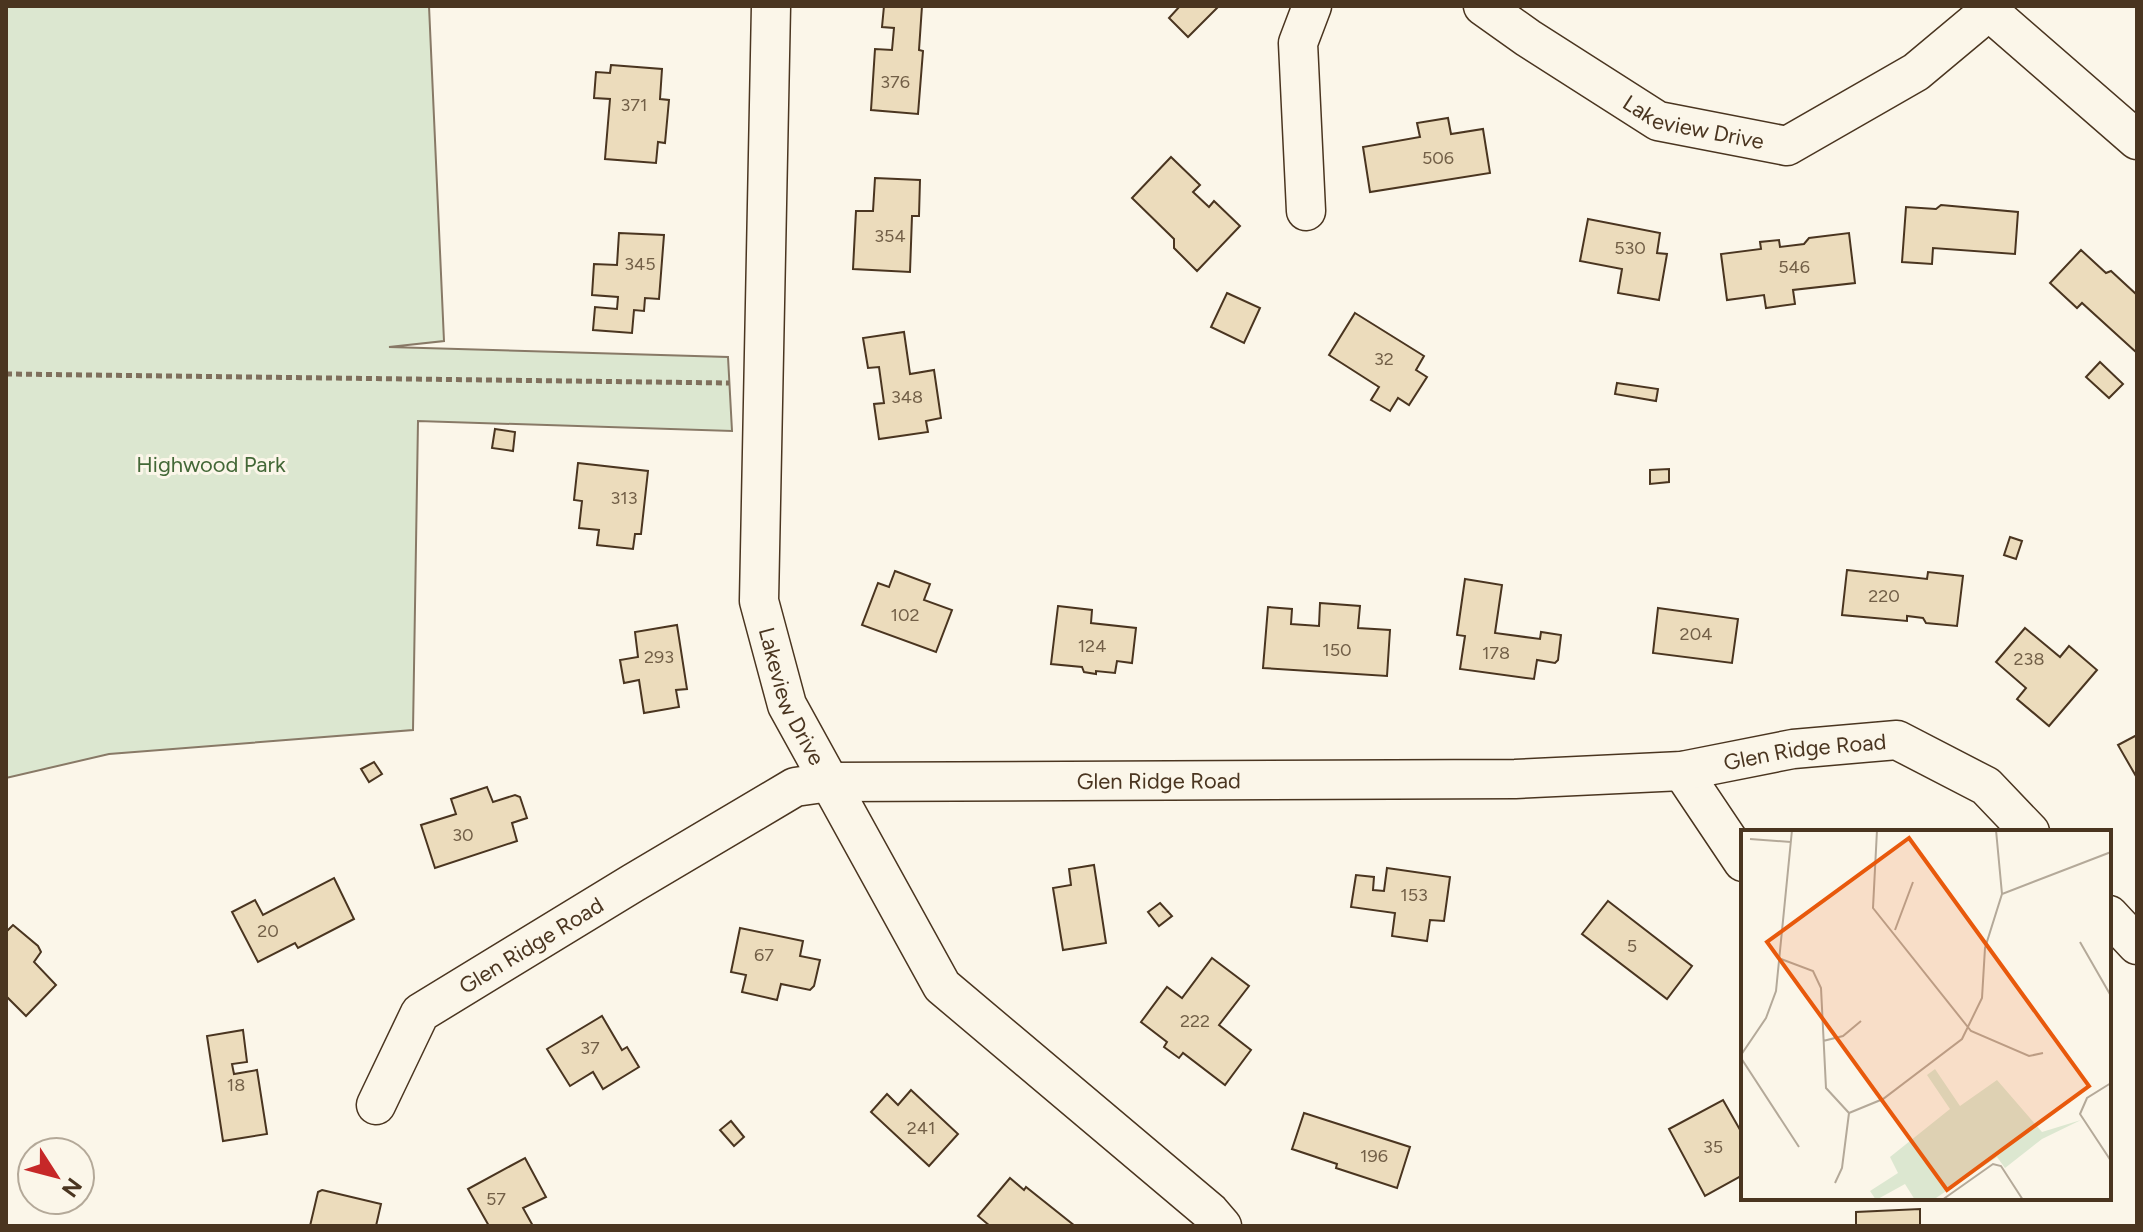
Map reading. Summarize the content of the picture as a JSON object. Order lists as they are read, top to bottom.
{
  "streets": {
    "street": ["Lakeview Drive", "Glen Ridge Road"]
  },
  "crossings": [
    ["Lakeview Drive", "Glen Ridge Road"]
  ],
  "parks": ["Highwood Park"],
  "house_numbers": [
    "376",
    "371",
    "506",
    "354",
    "530",
    "345",
    "546",
    "32",
    "348",
    "313",
    "220",
    "102",
    "204",
    "124",
    "150",
    "178",
    "293",
    "238",
    "30",
    "153",
    "20",
    "5",
    "67",
    "222",
    "37",
    "18",
    "241",
    "35",
    "196",
    "57"
  ],
  "north": "bottom right"
}
